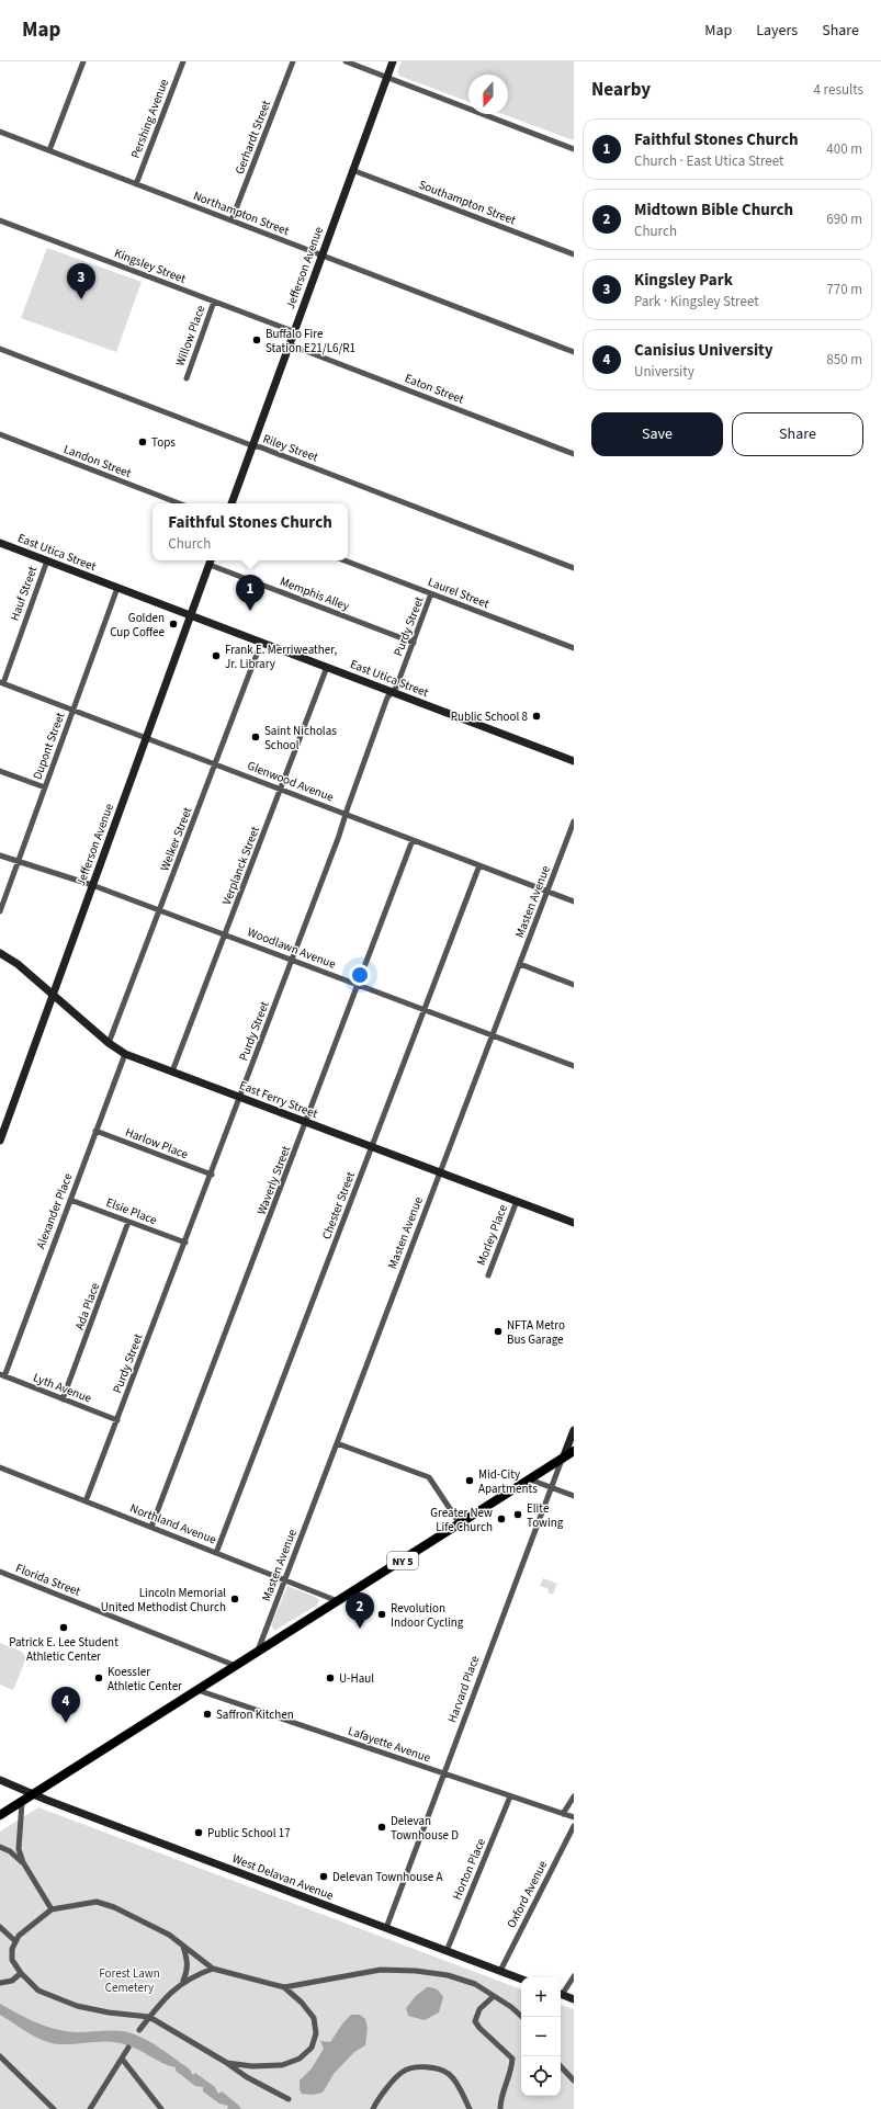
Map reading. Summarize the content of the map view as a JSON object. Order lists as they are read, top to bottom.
{
  "streets": {
    "main road": ["NY 5"],
    "street": [
      "Pershing Avenue",
      "Gerhardt Street",
      "Southampton Street",
      "Northampton Street",
      "Kingsley Street",
      "Jefferson Avenue",
      "Willow Place",
      "Eaton Street",
      "Riley Street",
      "Landon Street",
      "East Utica Street",
      "Laurel Street",
      "Hauf Street",
      "Memphis Alley",
      "Purdy Street",
      "Dupont Street",
      "Glenwood Avenue",
      "Welker Street",
      "Verplanck Street",
      "Masten Avenue",
      "Woodlawn Avenue",
      "East Ferry Street",
      "Harlow Place",
      "Waverly Street",
      "Chester Street",
      "Alexander Place",
      "Elsie Place",
      "Morley Place",
      "Ada Place",
      "Lyth Avenue",
      "Northland Avenue",
      "Florida Street",
      "Harvard Place",
      "Lafayette Avenue",
      "Horton Place",
      "West Delavan Avenue",
      "Oxford Avenue"
    ]
  },
  "crossings": [
    ["Pershing Avenue", "Northampton Street"],
    ["Gerhardt Street", "Northampton Street"],
    ["Southampton Street", "Jefferson Avenue"],
    ["Northampton Street", "Jefferson Avenue"],
    ["Kingsley Street", "Jefferson Avenue"],
    ["Kingsley Street", "Willow Place"],
    ["Jefferson Avenue", "Eaton Street"],
    ["Jefferson Avenue", "Riley Street"],
    ["Jefferson Avenue", "East Utica Street"],
    ["Jefferson Avenue", "Memphis Alley"],
    ["Jefferson Avenue", "Glenwood Avenue"],
    ["Jefferson Avenue", "Woodlawn Avenue"],
    ["Jefferson Avenue", "East Ferry Street"],
    ["East Utica Street", "Hauf Street"],
    ["East Utica Street", "Purdy Street"],
    ["East Utica Street", "Dupont Street"],
    ["East Utica Street", "Welker Street"],
    ["East Utica Street", "Verplanck Street"],
    ["Laurel Street", "Purdy Street"],
    ["Hauf Street", "Glenwood Avenue"],
    ["Memphis Alley", "Purdy Street"],
    ["Purdy Street", "Glenwood Avenue"],
    ["Purdy Street", "Woodlawn Avenue"],
    ["Purdy Street", "East Ferry Street"],
    ["Purdy Street", "Harlow Place"],
    ["Purdy Street", "Elsie Place"],
    ["Purdy Street", "Lyth Avenue"],
    ["Purdy Street", "Northland Avenue"],
    ["Dupont Street", "Glenwood Avenue"],
    ["Dupont Street", "Woodlawn Avenue"],
    ["Glenwood Avenue", "Welker Street"],
    ["Glenwood Avenue", "Verplanck Street"],
    ["Glenwood Avenue", "Masten Avenue"],
    ["Glenwood Avenue", "Waverly Street"],
    ["Glenwood Avenue", "Chester Street"],
    ["Welker Street", "Woodlawn Avenue"],
    ["Welker Street", "East Ferry Street"],
    ["Verplanck Street", "Woodlawn Avenue"],
    ["Verplanck Street", "East Ferry Street"],
    ["Masten Avenue", "Woodlawn Avenue"],
    ["Masten Avenue", "East Ferry Street"],
    ["Masten Avenue", "Northland Avenue"],
    ["Masten Avenue", "NY 5"],
    ["Woodlawn Avenue", "Waverly Street"],
    ["Woodlawn Avenue", "Chester Street"],
    ["East Ferry Street", "Waverly Street"],
    ["East Ferry Street", "Chester Street"],
    ["East Ferry Street", "Alexander Place"],
    ["East Ferry Street", "Morley Place"],
    ["Harlow Place", "Alexander Place"],
    ["Waverly Street", "Northland Avenue"],
    ["Chester Street", "Northland Avenue"],
    ["Alexander Place", "Elsie Place"],
    ["Alexander Place", "Lyth Avenue"],
    ["Elsie Place", "Ada Place"],
    ["Ada Place", "Lyth Avenue"],
    ["Northland Avenue", "NY 5"],
    ["NY 5", "Florida Street"],
    ["NY 5", "Harvard Place"],
    ["NY 5", "Lafayette Avenue"],
    ["NY 5", "West Delavan Avenue"],
    ["Harvard Place", "Lafayette Avenue"],
    ["Harvard Place", "West Delavan Avenue"],
    ["Lafayette Avenue", "Horton Place"],
    ["Horton Place", "West Delavan Avenue"],
    ["West Delavan Avenue", "Oxford Avenue"]
  ],
  "parks": ["Forest Lawn Cemetery"],
  "places": [
    "Buffalo Fire Station E21/L6/R1",
    "Tops",
    "Golden Cup Coffee",
    "Frank E. Merriweather, Jr. Library",
    "Public School 8",
    "Saint Nicholas School",
    "NFTA Metro Bus Garage",
    "Mid-City Apartments",
    "Elite Towing",
    "Greater New Life Church",
    "Lincoln Memorial United Methodist Church",
    "Revolution Indoor Cycling",
    "Patrick E. Lee Student Athletic Center",
    "Koessler Athletic Center",
    "U-Haul",
    "Saffron Kitchen",
    "Delevan Townhouse D",
    "Public School 17",
    "Delevan Townhouse A"
  ],
  "north": "bottom",
  "page": {
    "header": "Map",
    "nav": ["Map", "Layers", "Share"],
    "heading": ["Nearby", "4 results"],
    "list": [
      {
        "mark": "1",
        "name": "Faithful Stones Church",
        "note": "Church · East Utica Street",
        "value": "400 m"
      },
      {
        "mark": "2",
        "name": "Midtown Bible Church",
        "note": "Church",
        "value": "690 m"
      },
      {
        "mark": "3",
        "name": "Kingsley Park",
        "note": "Park · Kingsley Street",
        "value": "770 m"
      },
      {
        "mark": "4",
        "name": "Canisius University",
        "note": "University",
        "value": "850 m"
      }
    ],
    "pins": [
      "3",
      "1",
      "2",
      "4"
    ],
    "buttons": ["Save", "Share"],
    "popup": ["Faithful Stones Church", "Church"],
    "map_buttons": ["+", "−"]
  }
}
